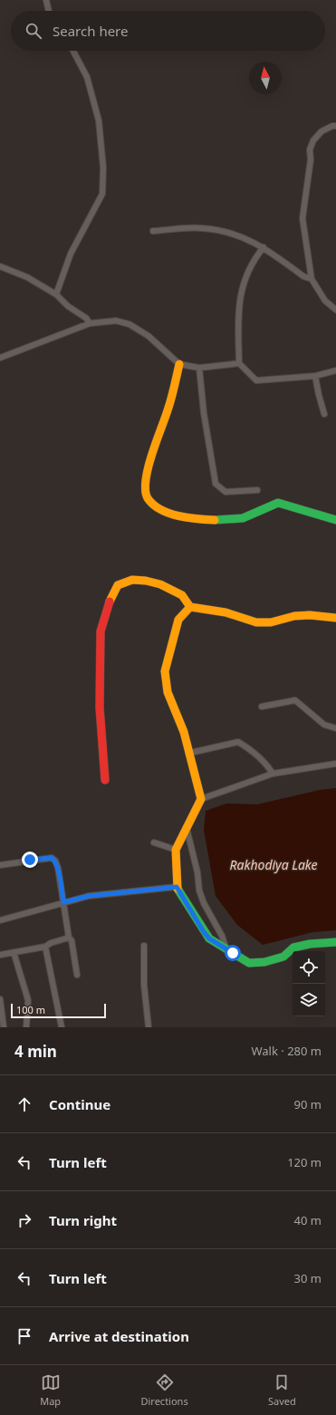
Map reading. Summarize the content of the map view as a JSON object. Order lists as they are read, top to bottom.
{
  "water": ["Rakhodiya Lake"],
  "scale_bar": "100 m",
  "north": "top",
  "page": {
    "search": "Search here",
    "scale": "100 m",
    "heading": ["4 min", "Walk · 280 m"],
    "list": [
      ["Continue", "90 m"],
      ["Turn left", "120 m"],
      ["Turn right", "40 m"],
      ["Turn left", "30 m"],
      "Arrive at destination"
    ],
    "nav": ["Map", "Directions", "Saved"]
  }
}
